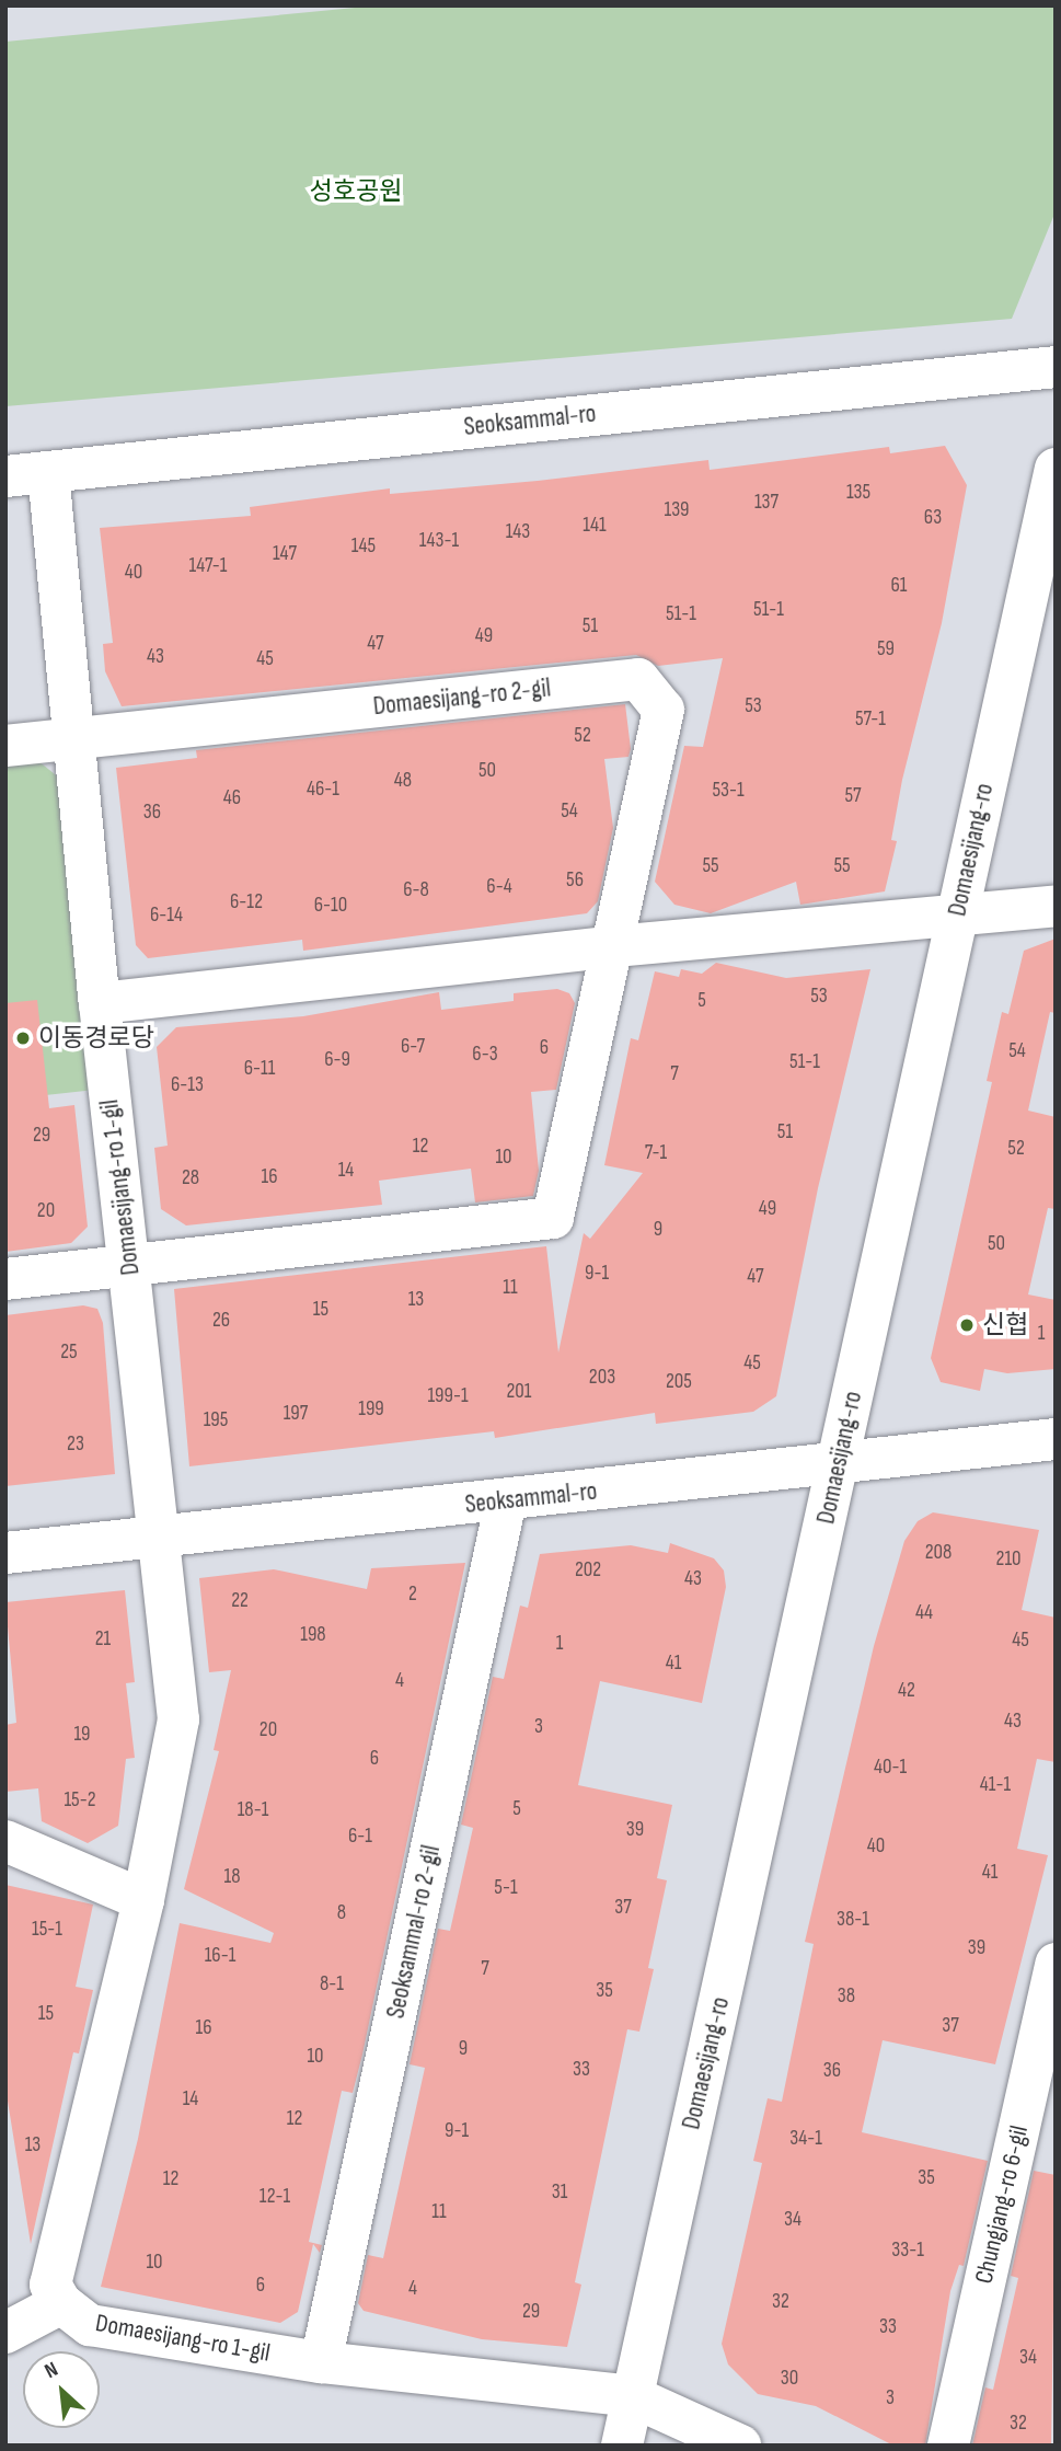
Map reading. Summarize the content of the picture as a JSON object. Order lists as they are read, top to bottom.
{
  "streets": {
    "street": [
      "Seoksammal-ro",
      "Domaesijang-ro 2-gil",
      "Domaesijang-ro",
      "Domaesijang-ro 1-gil",
      "Seoksammal-ro 2-gil",
      "Chungjang-ro 6-gil"
    ]
  },
  "crossings": [
    ["Seoksammal-ro", "Domaesijang-ro"],
    ["Seoksammal-ro", "Domaesijang-ro 1-gil"],
    ["Seoksammal-ro", "Seoksammal-ro 2-gil"],
    ["Domaesijang-ro 2-gil", "Domaesijang-ro 1-gil"],
    ["Domaesijang-ro", "Domaesijang-ro 1-gil"],
    ["Domaesijang-ro 1-gil", "Seoksammal-ro 2-gil"]
  ],
  "parks": ["성호공원"],
  "places": ["이동경로당", "신협"],
  "house_numbers": [
    "135",
    "137",
    "139",
    "63",
    "141",
    "143",
    "143-1",
    "145",
    "147",
    "147-1",
    "40",
    "61",
    "51-1",
    "51-1",
    "51",
    "49",
    "47",
    "59",
    "43",
    "45",
    "53",
    "57-1",
    "52",
    "50",
    "48",
    "46-1",
    "53-1",
    "57",
    "46",
    "54",
    "36",
    "55",
    "55",
    "56",
    "6-4",
    "6-8",
    "6-12",
    "6-10",
    "6-14",
    "53",
    "5",
    "6-7",
    "6",
    "54",
    "6-3",
    "6-9",
    "51-1",
    "6-11",
    "7",
    "6-13",
    "51",
    "29",
    "12",
    "52",
    "7-1",
    "10",
    "14",
    "16",
    "28",
    "49",
    "20",
    "9",
    "50",
    "9-1",
    "47",
    "11",
    "13",
    "15",
    "26",
    "1",
    "25",
    "45",
    "203",
    "205",
    "201",
    "199-1",
    "199",
    "197",
    "195",
    "23",
    "208",
    "210",
    "202",
    "43",
    "2",
    "22",
    "44",
    "198",
    "21",
    "45",
    "1",
    "41",
    "4",
    "42",
    "43",
    "3",
    "20",
    "19",
    "6",
    "40-1",
    "41-1",
    "15-2",
    "5",
    "18-1",
    "39",
    "6-1",
    "40",
    "41",
    "18",
    "5-1",
    "37",
    "8",
    "38-1",
    "15-1",
    "39",
    "16-1",
    "7",
    "8-1",
    "35",
    "38",
    "15",
    "37",
    "16",
    "9",
    "10",
    "33",
    "36",
    "14",
    "12",
    "9-1",
    "34-1",
    "13",
    "35",
    "12",
    "31",
    "12-1",
    "11",
    "34",
    "33-1",
    "10",
    "6",
    "4",
    "32",
    "29",
    "33",
    "34",
    "30",
    "3",
    "32"
  ],
  "north": "top left"
}
